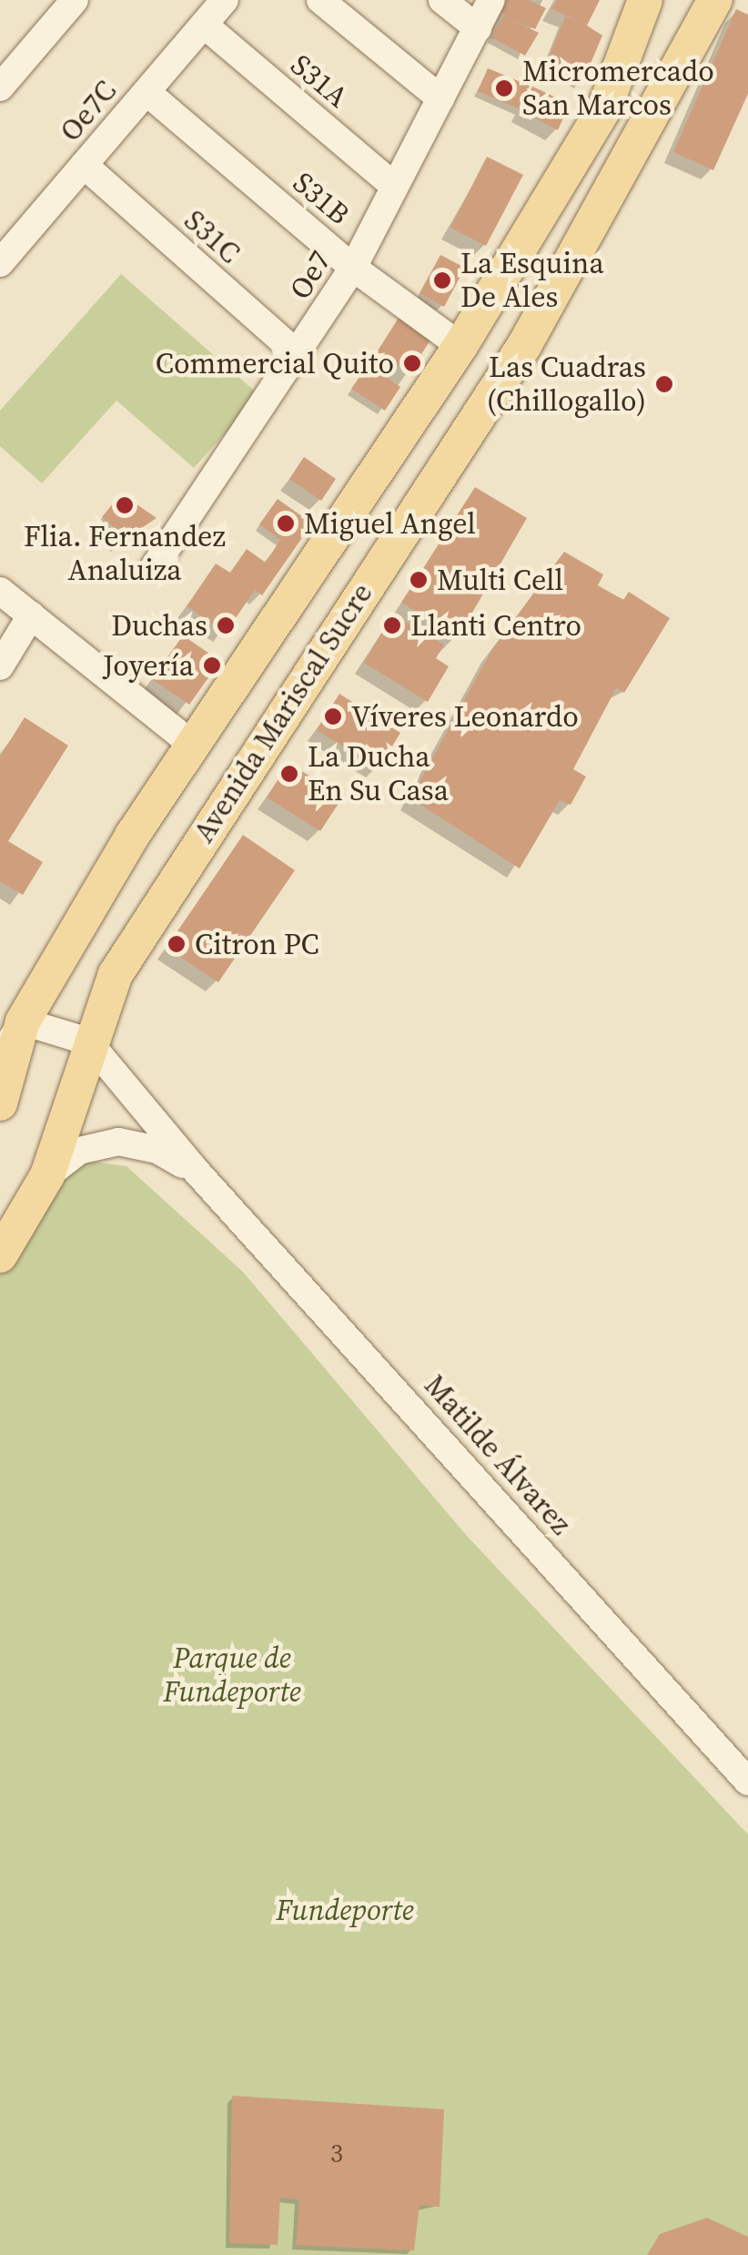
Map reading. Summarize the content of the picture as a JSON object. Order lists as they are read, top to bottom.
{
  "streets": {
    "main road": ["Avenida Mariscal Sucre"],
    "street": [
      "S31A",
      "Oe7C",
      "S31B",
      "S31C",
      "Oe7",
      "Matilde Álvarez"
    ]
  },
  "crossings": [
    ["S31A", "Oe7C"],
    ["S31A", "Oe7"],
    ["Oe7C", "S31B"],
    ["Oe7C", "S31C"],
    ["S31B", "Oe7"],
    ["S31B", "Avenida Mariscal Sucre"],
    ["S31C", "Oe7"],
    ["Avenida Mariscal Sucre", "Matilde Álvarez"]
  ],
  "parks": ["Parque de Fundeporte", "Fundeporte"],
  "places": [
    "Micromercado San Marcos",
    "La Esquina De Ales",
    "Commercial Quito",
    "Las Cuadras (Chillogallo)",
    "Flia. Fernandez Analuiza",
    "Miguel Angel",
    "Multi Cell",
    "Duchas",
    "Llanti Centro",
    "Joyería",
    "Víveres Leonardo",
    "La Ducha En Su Casa",
    "Citron PC"
  ],
  "house_numbers": ["3"]
}
